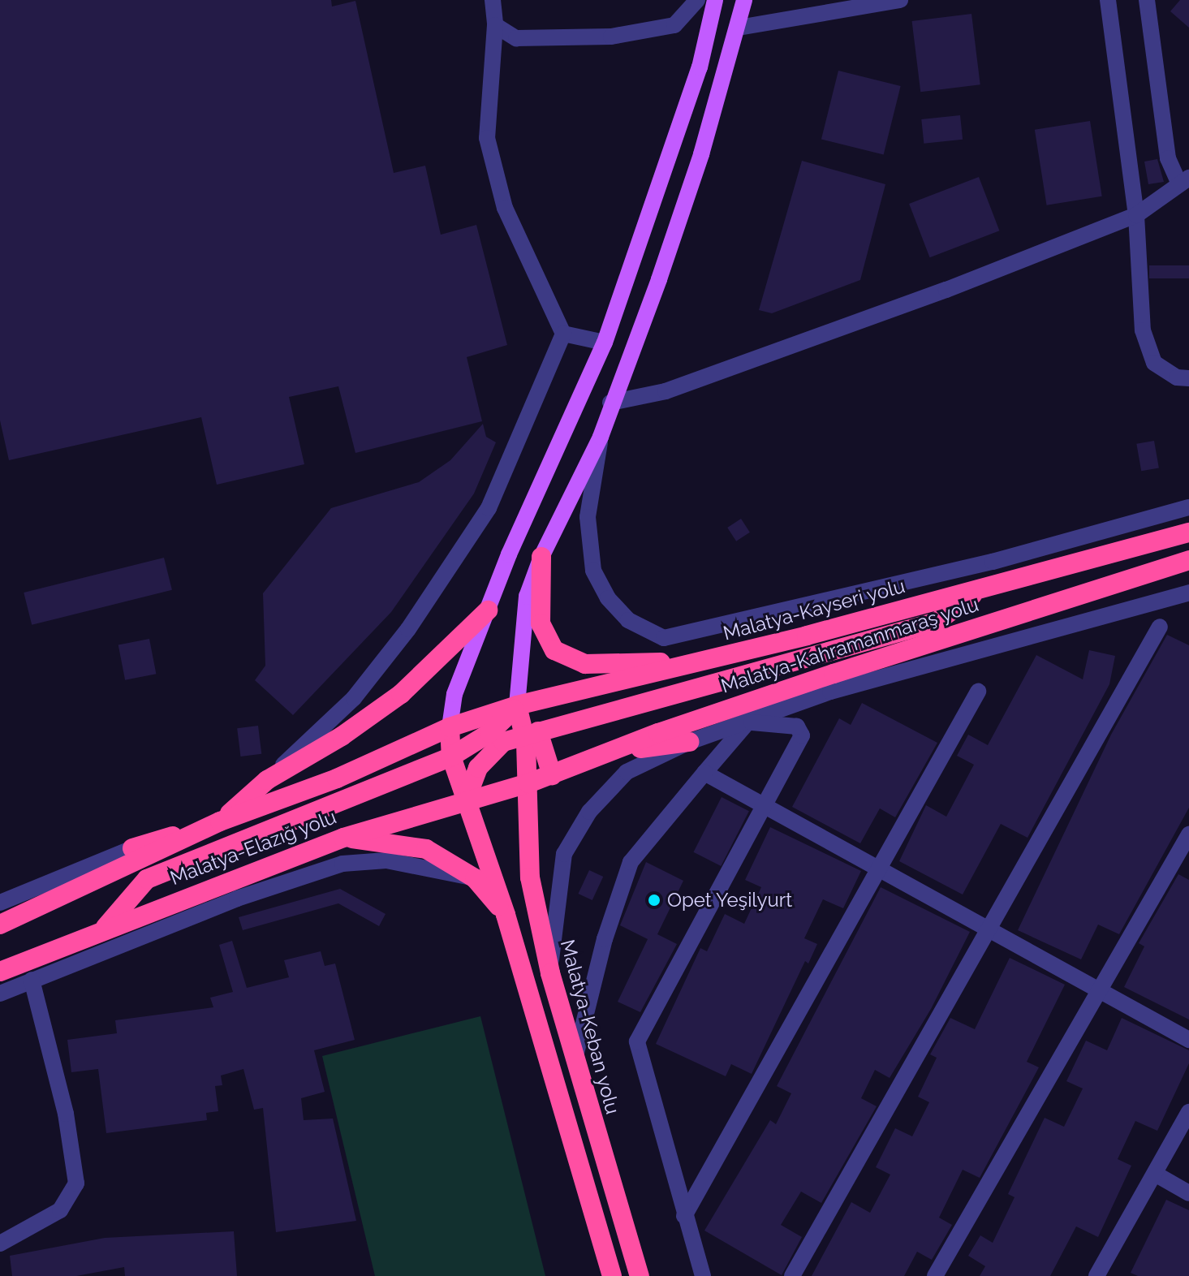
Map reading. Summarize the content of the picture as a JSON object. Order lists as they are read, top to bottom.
{
  "streets": {
    "highway": [
      "Malatya-Kayseri yolu",
      "Malatya-Kahramanmaraş yolu",
      "Malatya-Elazığ yolu",
      "Malatya-Keban yolu"
    ]
  },
  "crossings": [
    ["Malatya-Kayseri yolu", "Malatya-Elazığ yolu"],
    ["Malatya-Kahramanmaraş yolu", "Malatya-Elazığ yolu"],
    ["Malatya-Kahramanmaraş yolu", "Malatya-Keban yolu"],
    ["Malatya-Elazığ yolu", "Malatya-Keban yolu"]
  ],
  "places": ["Opet Yeşilyurt"]
}
